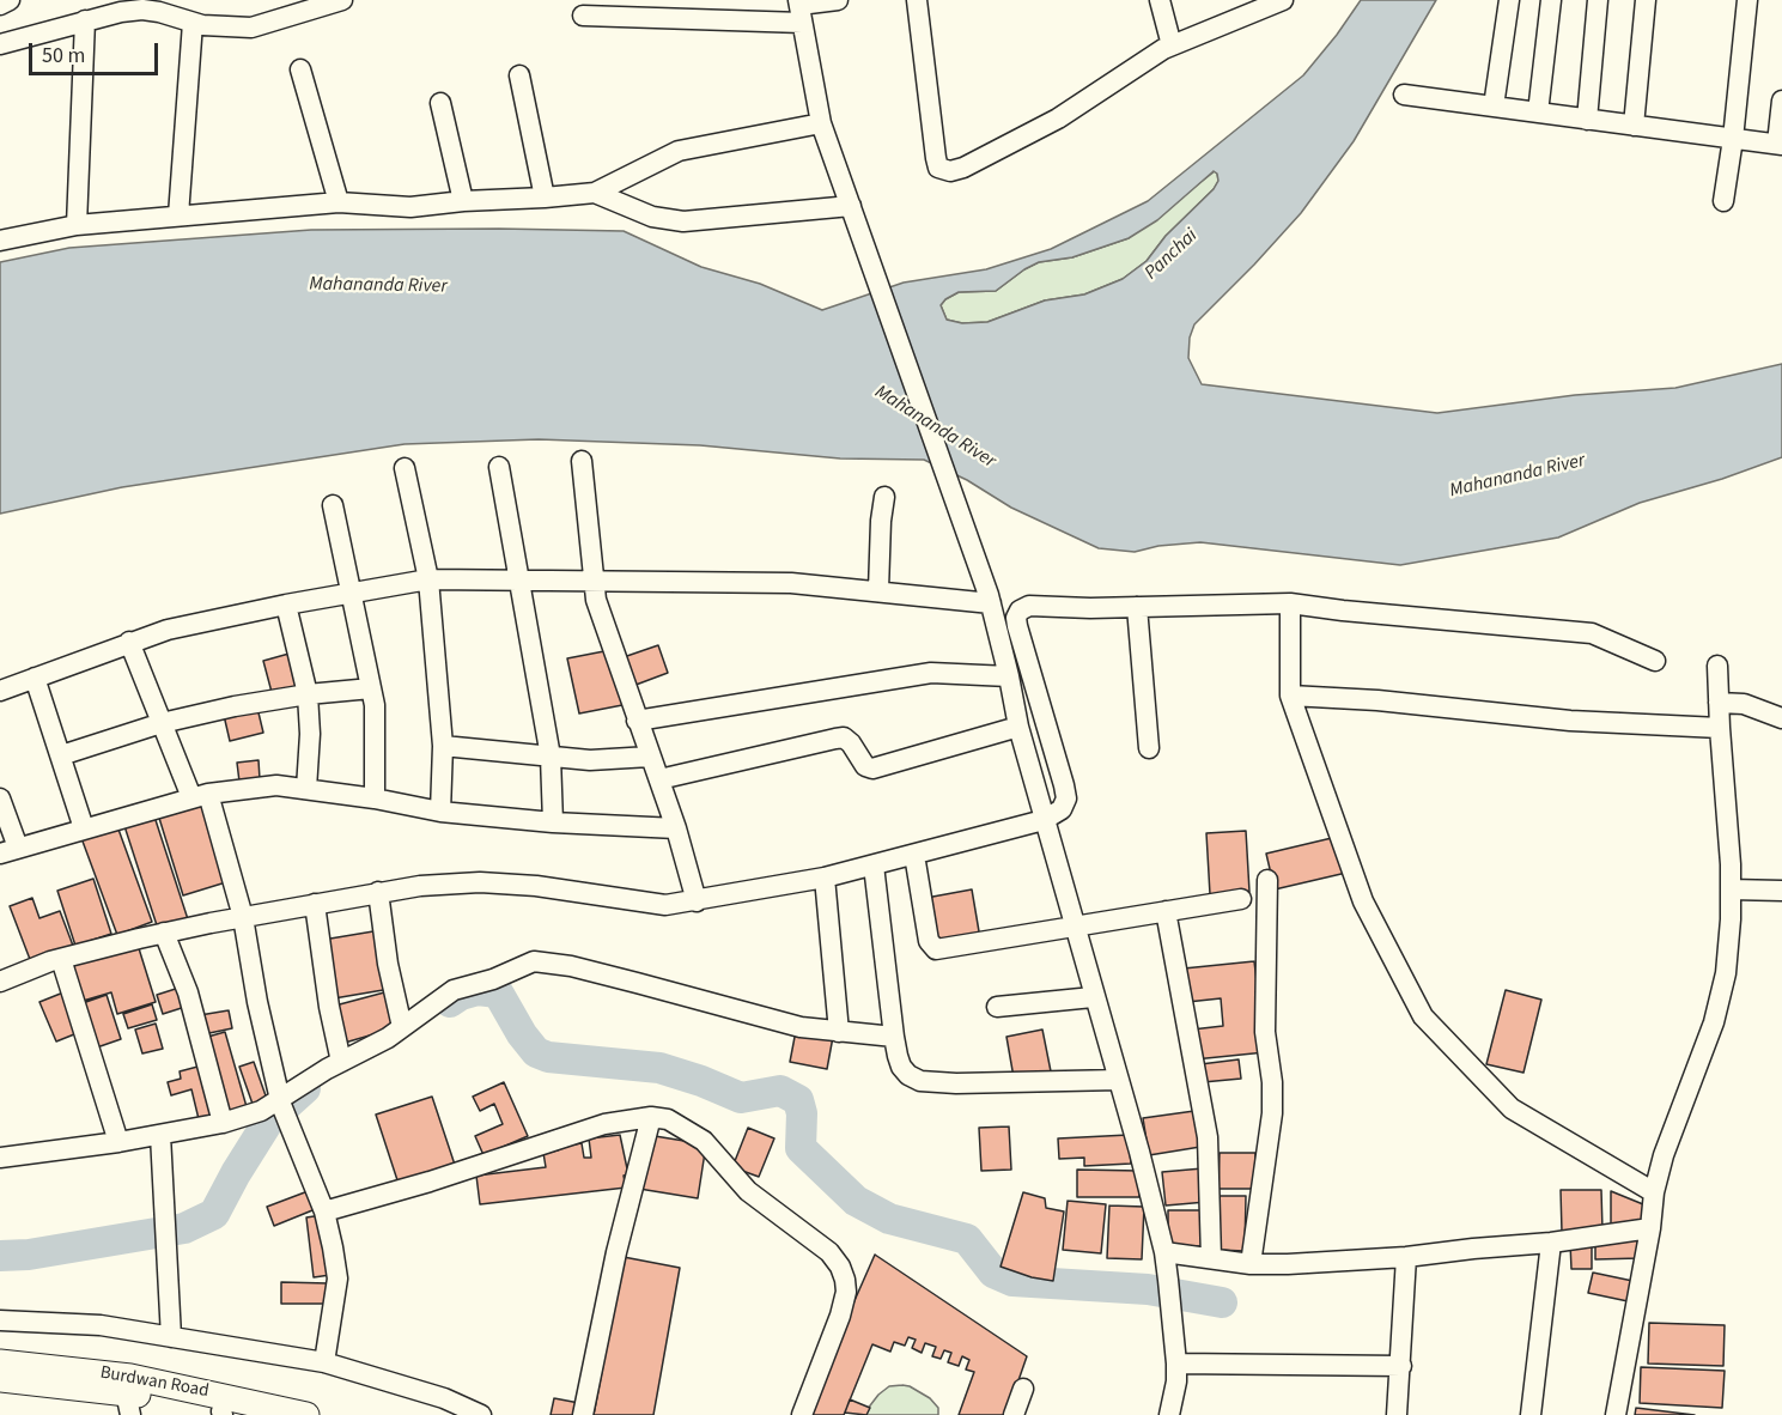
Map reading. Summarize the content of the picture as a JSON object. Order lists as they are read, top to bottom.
{
  "streets": {
    "main road": ["Burdwan Road"]
  },
  "water": ["Panchai", "Mahananda River"],
  "scale_bar": "50 m"
}
